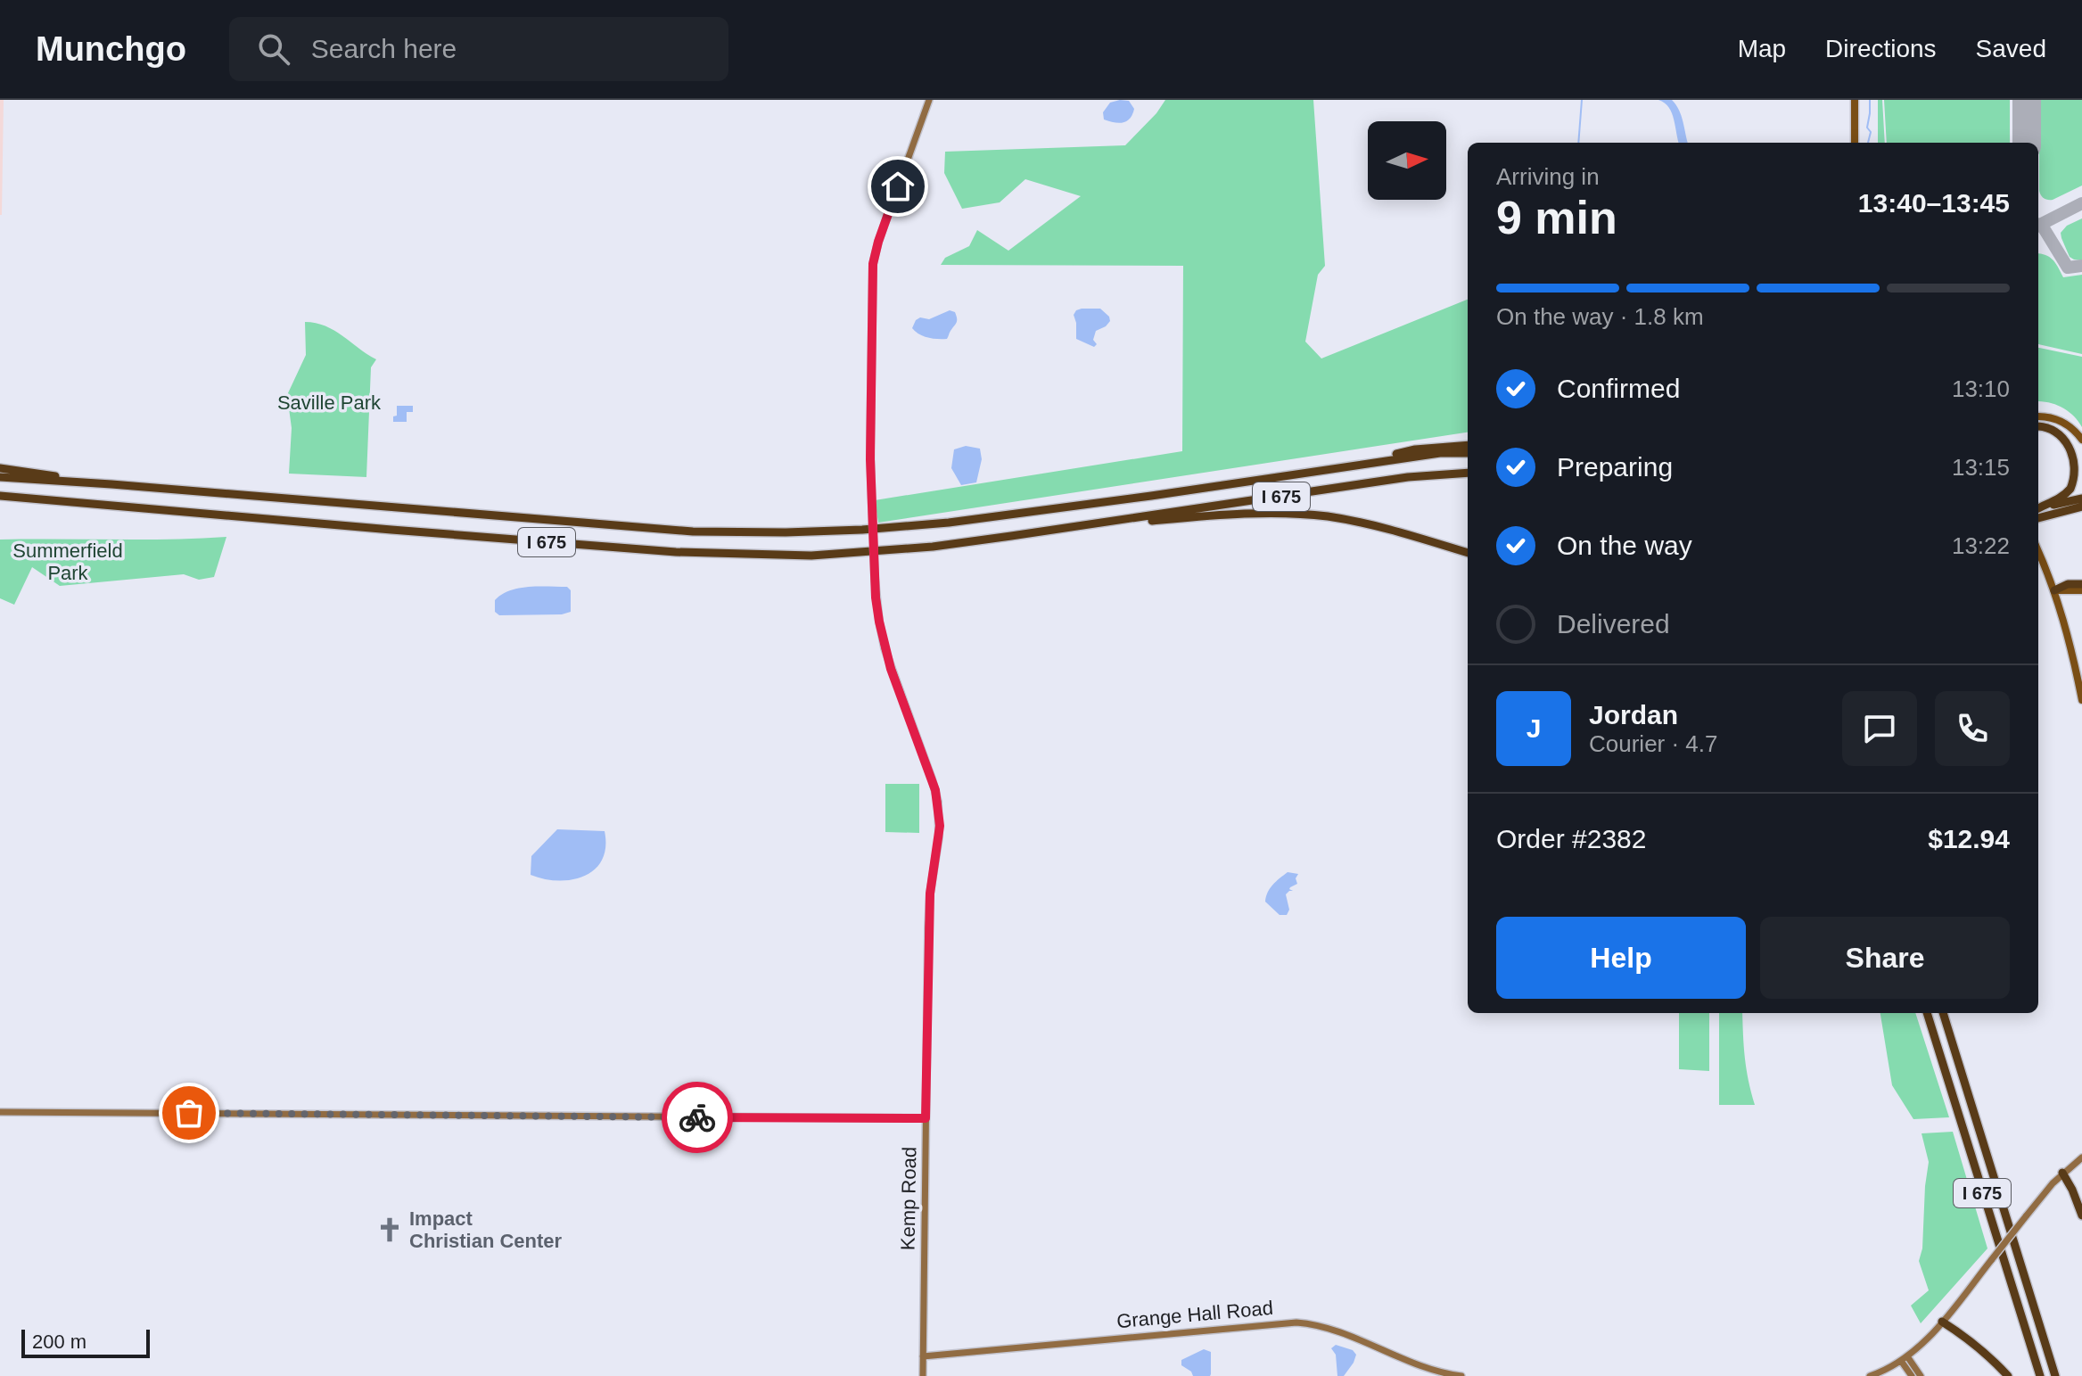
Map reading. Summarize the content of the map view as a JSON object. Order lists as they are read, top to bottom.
{
  "streets": {
    "highway": ["I 675"],
    "main road": ["Kemp Road", "Grange Hall Road"]
  },
  "crossings": [
    ["Kemp Road", "Grange Hall Road"]
  ],
  "parks": ["Saville Park", "Summerfield Park"],
  "places": {
    "church": ["Impact Christian Center"]
  },
  "scale_bar": "200 m",
  "north": "right",
  "page": {
    "header": "Munchgo",
    "search": "Search here",
    "nav": ["Map", "Directions", "Saved"],
    "heading": ["9 min", "Arriving in", "13:40–13:45"],
    "panel": [
      "Jordan",
      "Courier · 4.7",
      "Order #2382",
      "$12.94"
    ],
    "bar": "On the way · 1.8 km",
    "list": [
      ["Confirmed", "13:10"],
      ["Preparing", "13:15"],
      ["On the way", "13:22"],
      "Delivered"
    ],
    "round": "J",
    "buttons": ["Help", "Share"],
    "scale": "200 m"
  }
}
